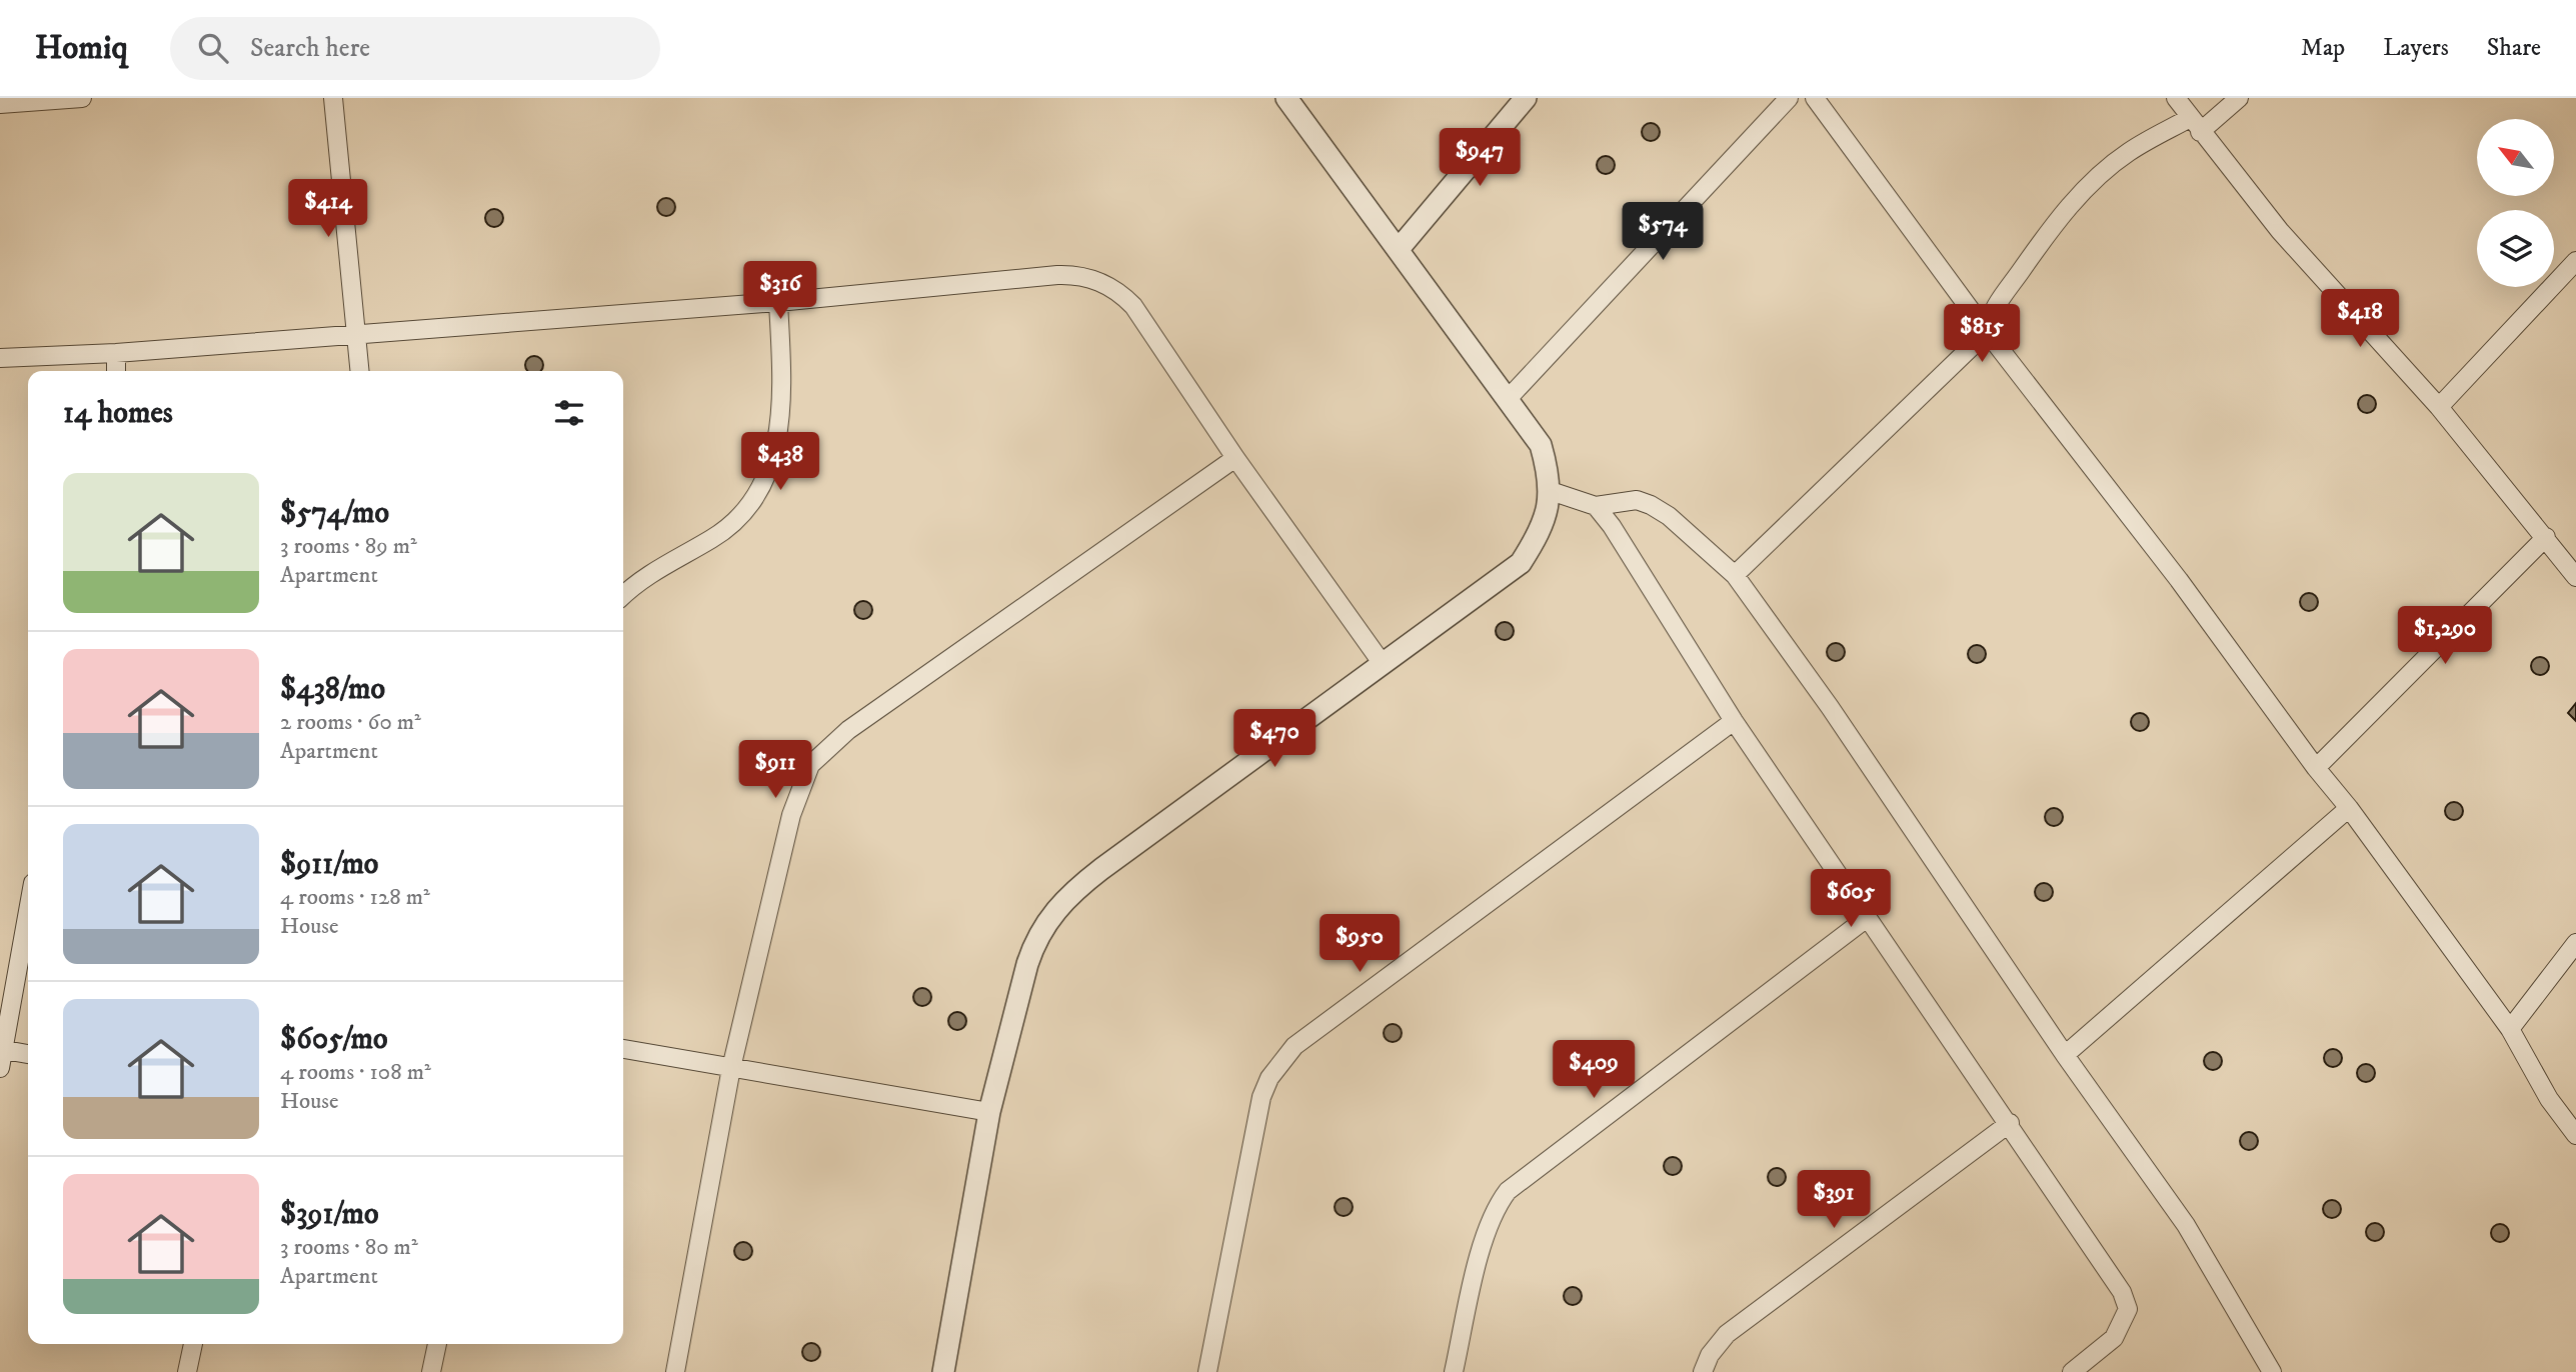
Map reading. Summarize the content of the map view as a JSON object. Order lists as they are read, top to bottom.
{
  "north": "top left",
  "page": {
    "header": "Homiq",
    "search": "Search here",
    "nav": ["Map", "Layers", "Share"],
    "price": [
      "$947",
      "$414",
      "$574",
      "$316",
      "$418",
      "$815",
      "$438",
      "$1,290",
      "$470",
      "$911",
      "$605",
      "$950",
      "$409",
      "$391"
    ],
    "heading": "14 homes",
    "list": [
      {
        "name": "$574/mo",
        "note": "3 rooms · 89 m² · Apartment"
      },
      {
        "name": "$438/mo",
        "note": "2 rooms · 60 m² · Apartment"
      },
      {
        "name": "$911/mo",
        "note": "4 rooms · 128 m² · House"
      },
      {
        "name": "$605/mo",
        "note": "4 rooms · 108 m² · House"
      },
      {
        "name": "$391/mo",
        "note": "3 rooms · 80 m² · Apartment"
      }
    ]
  }
}
